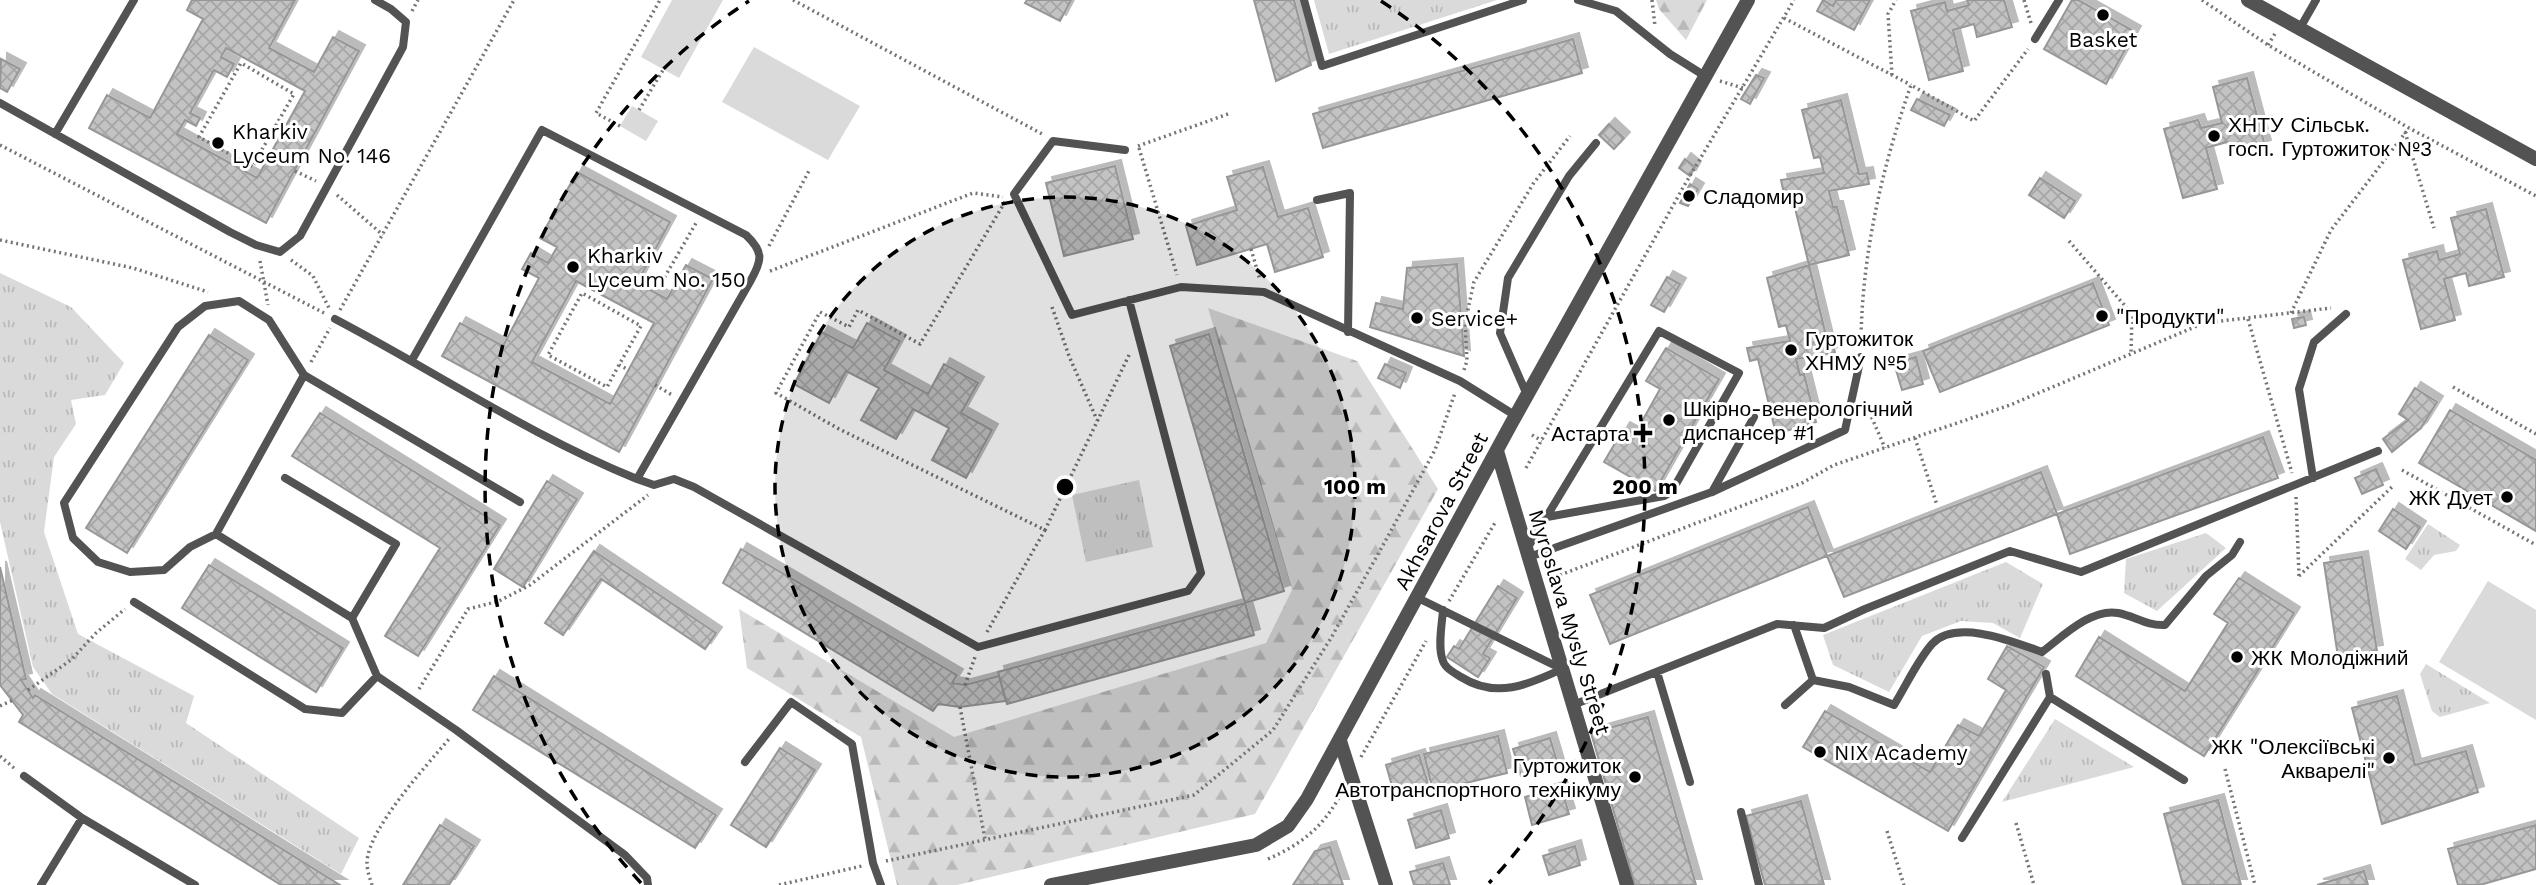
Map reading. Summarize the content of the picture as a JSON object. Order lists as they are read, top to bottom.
{
  "streets": {
    "street": ["Akhsarova Street", "Myroslava Mysly Street"]
  },
  "crossings": [
    ["Akhsarova Street", "Myroslava Mysly Street"]
  ],
  "places": {
    "other": [
      "Basket",
      "ХНТУ Сільськ. госп. Гуртожиток №3",
      "Kharkiv Lyceum No. 146",
      "Сладомир",
      "Kharkiv Lyceum No. 150",
      "\"Продукти\"",
      "Service+",
      "Гуртожиток ХНМУ №5",
      "Шкірно-венерологічний диспансер #1",
      "ЖК Дует",
      "ЖК Молодіжний",
      "NIX Academy",
      "ЖК \"Олексіївські Акварелі\"",
      "Гуртожиток Автотранспортного технікуму"
    ],
    "health": ["Астарта"]
  },
  "rings": ["100 m", "200 m"]
}
